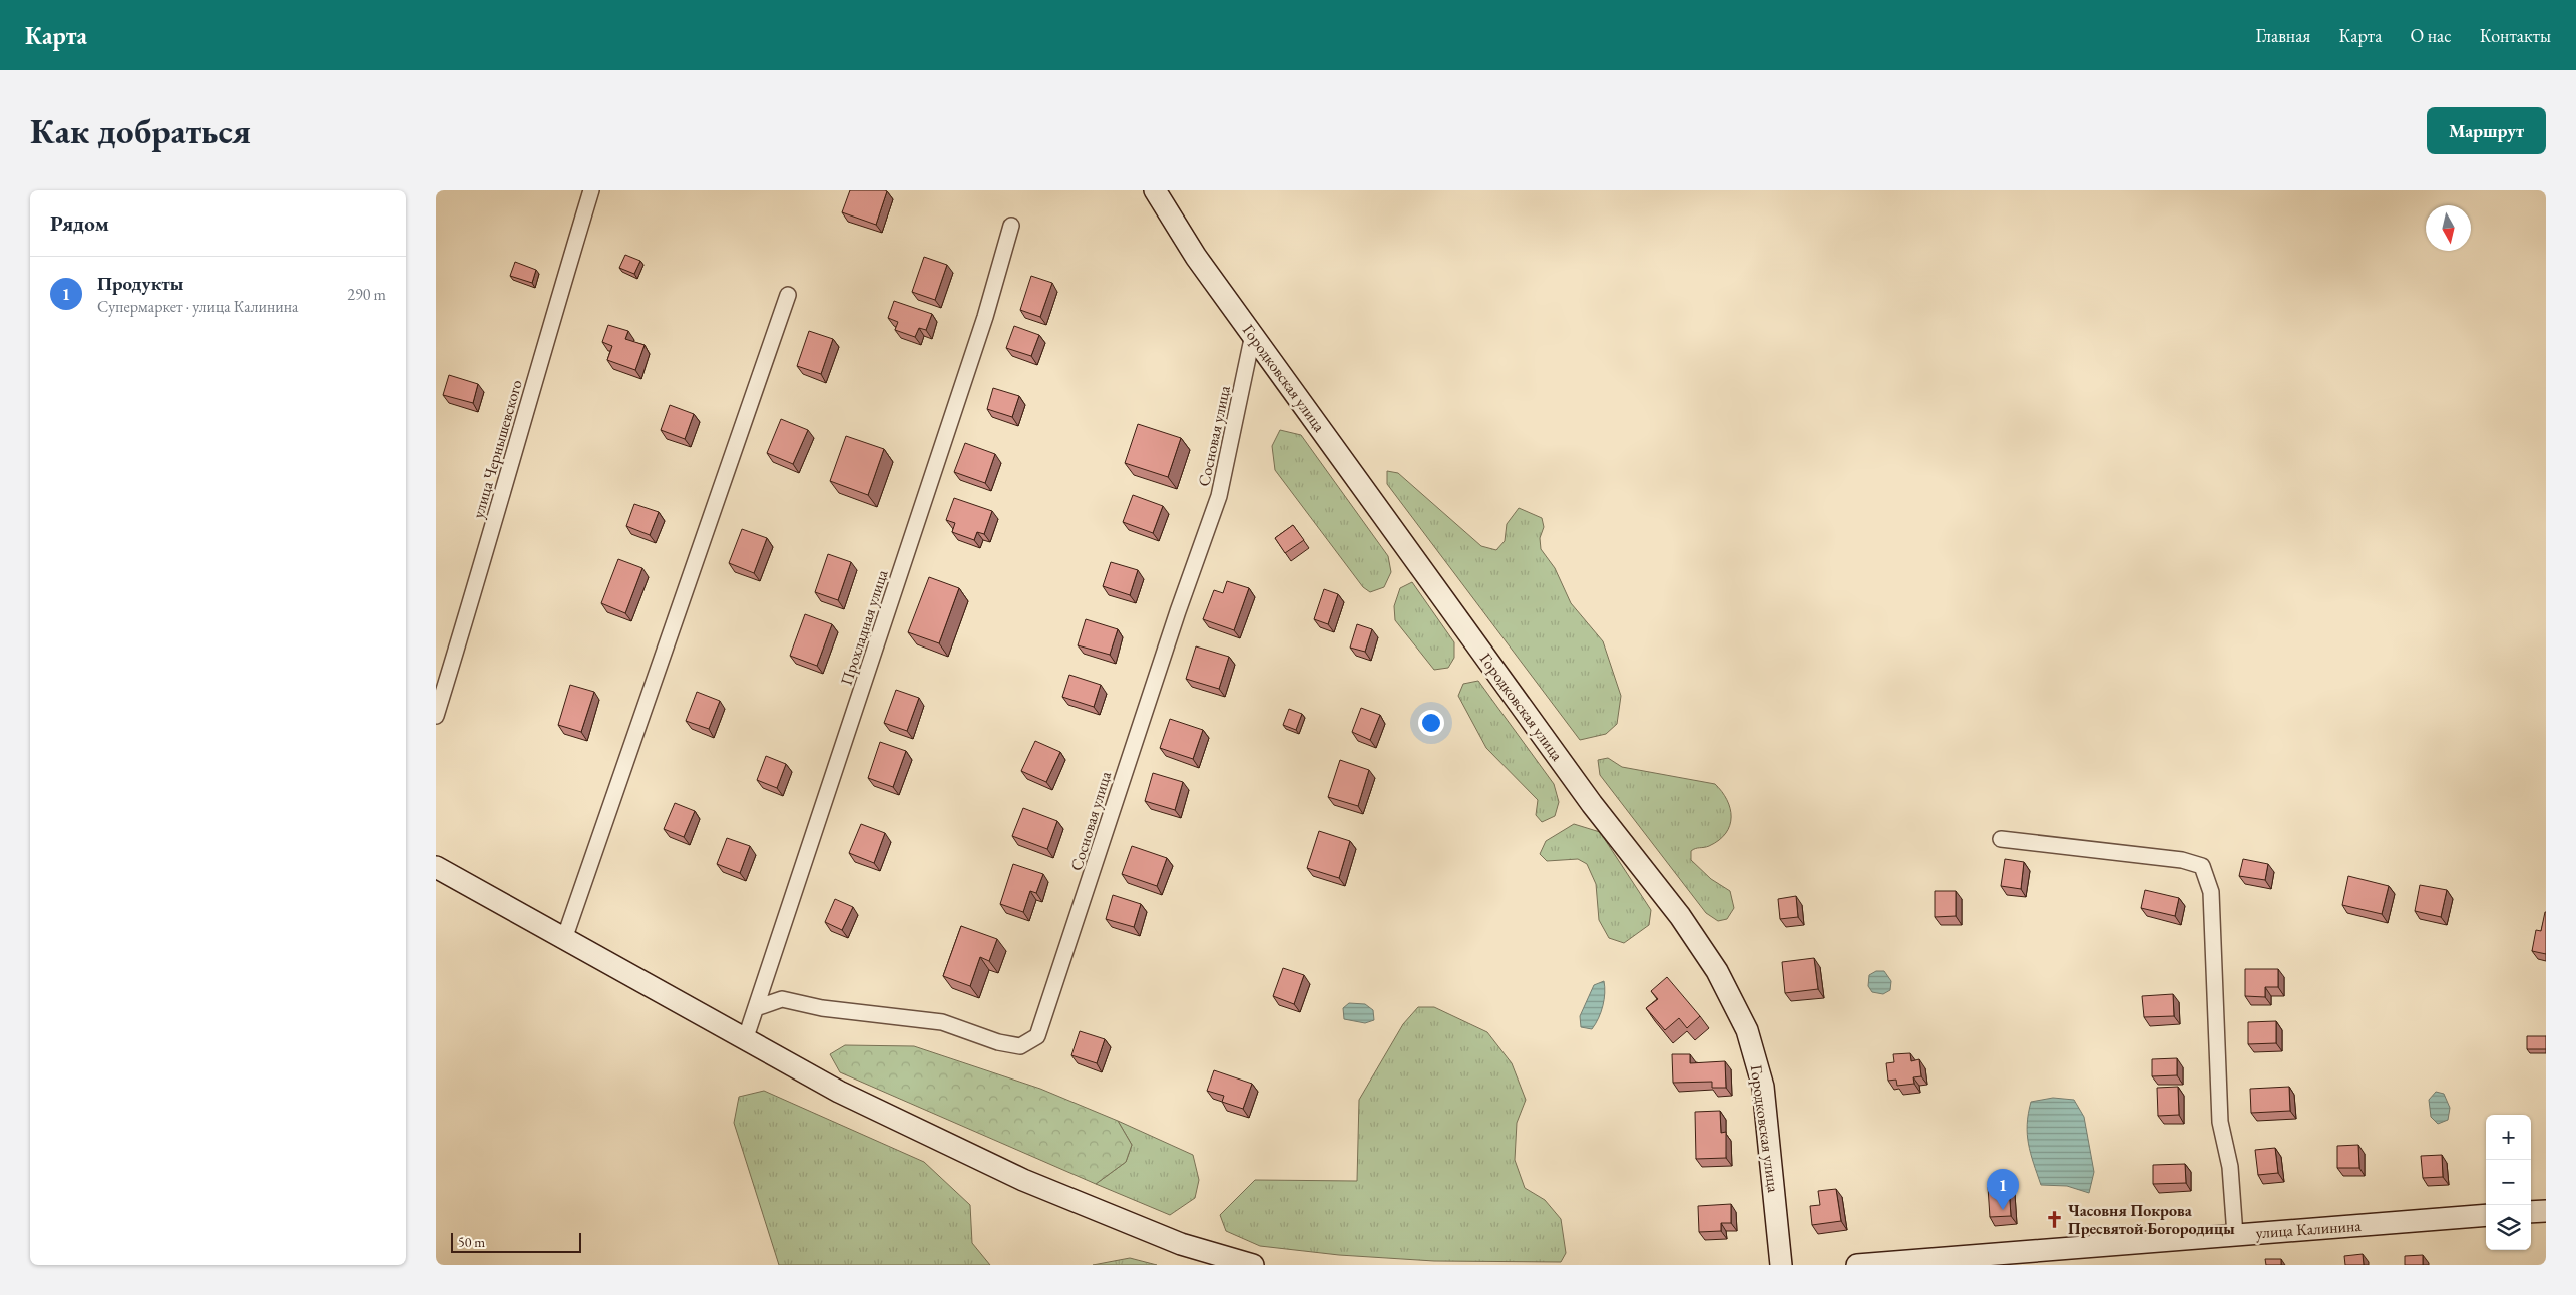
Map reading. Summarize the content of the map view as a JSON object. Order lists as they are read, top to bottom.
{
  "streets": {
    "main road": ["Городковская улица", "улица Калинина"],
    "street": ["Сосновая улица", "улица Чернышевского", "Прохладная улица"]
  },
  "crossings": [
    ["Городковская улица", "Сосновая улица"],
    ["Сосновая улица", "Прохладная улица"]
  ],
  "places": {
    "church": ["Часовня Покрова Пресвятой Богородицы"]
  },
  "scale_bar": "50 m",
  "north": "bottom",
  "page": {
    "header": "Карта",
    "nav": [
      "Главная",
      "Карта",
      "О нас",
      "Контакты"
    ],
    "buttons": "Маршрут",
    "title": "Как добраться",
    "heading": "Рядом",
    "list": [
      {
        "mark": "1",
        "name": "Продукты",
        "note": "Супермаркет · улица Калинина",
        "value": "290 m"
      }
    ],
    "map_buttons": ["+", "−"],
    "pins": "1",
    "scale": "50 m"
  }
}
